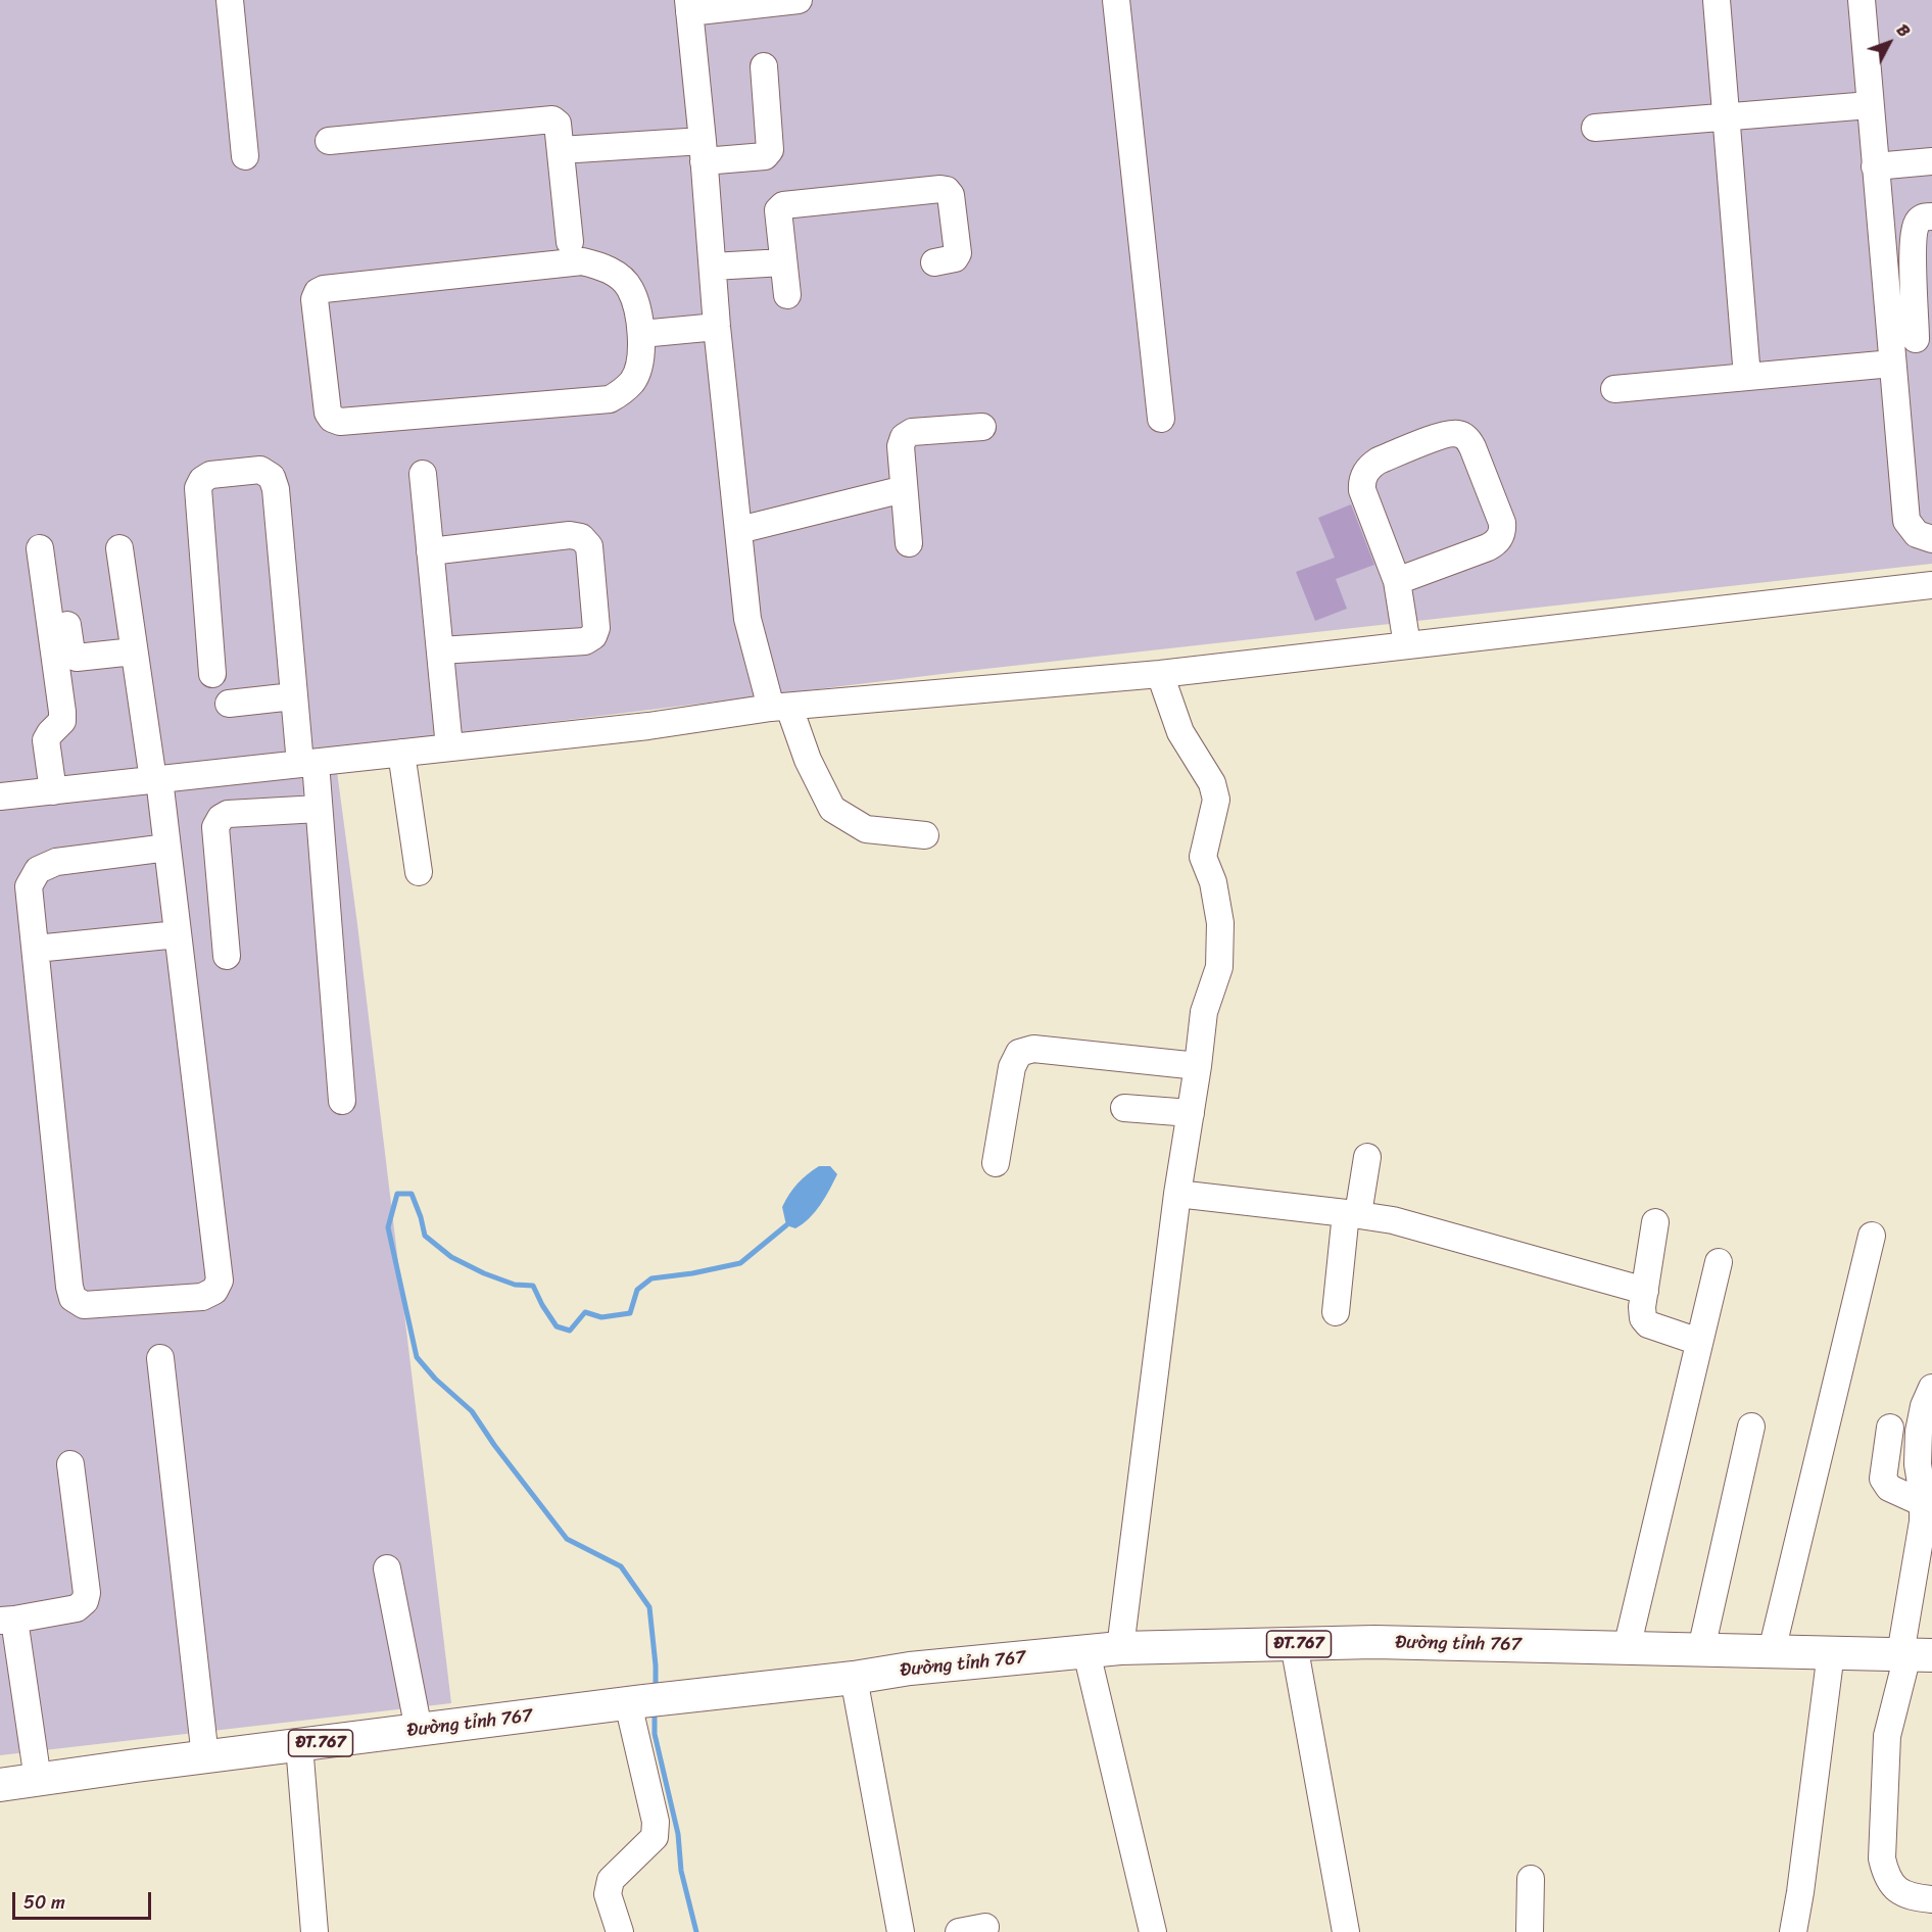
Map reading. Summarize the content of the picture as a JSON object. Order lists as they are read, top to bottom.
{
  "streets": {
    "main road": ["ĐT.767", "Đường tỉnh 767"]
  },
  "scale_bar": "50 m",
  "north": "top right"
}
